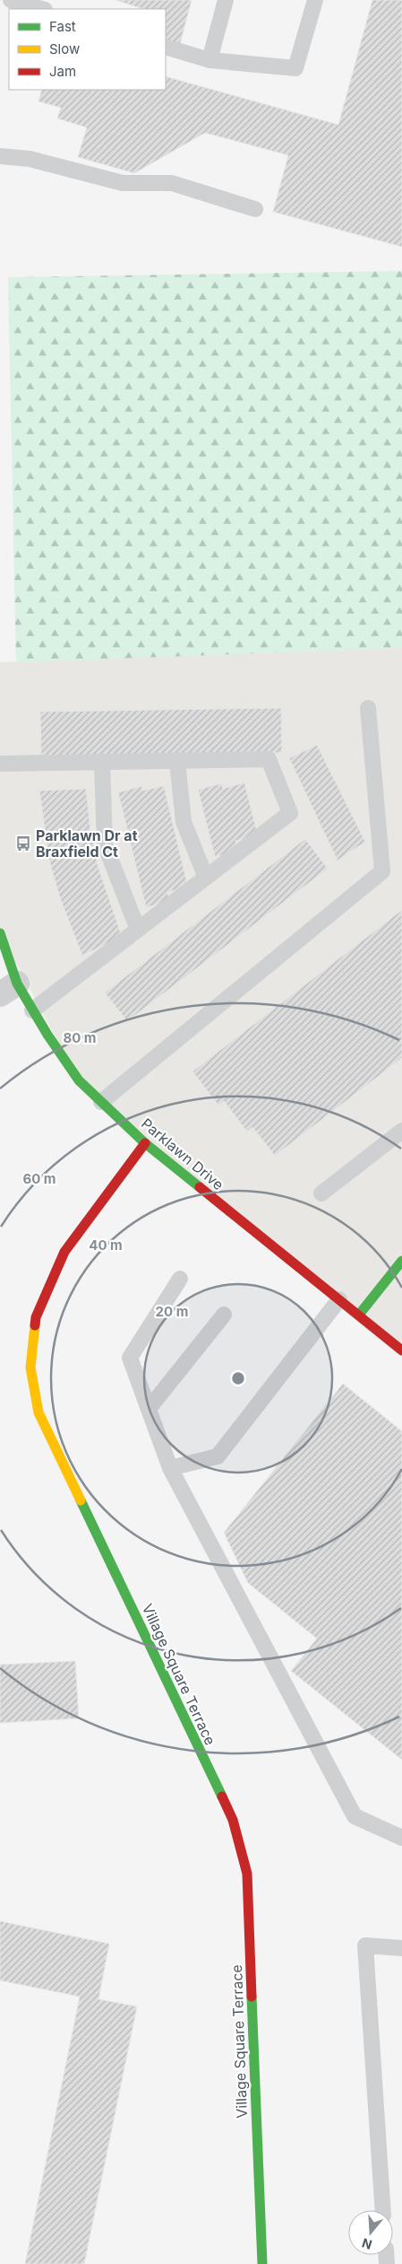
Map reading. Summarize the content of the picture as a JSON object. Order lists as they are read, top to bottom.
{
  "streets": {
    "street": ["Parklawn Drive", "Village Square Terrace"]
  },
  "crossings": [
    ["Parklawn Drive", "Village Square Terrace"]
  ],
  "places": {
    "bus stop": ["Parklawn Dr at Braxfield Ct"]
  },
  "legend": ["Fast", "Slow", "Jam"],
  "north": "bottom",
  "rings": [
    "80 m",
    "60 m",
    "40 m",
    "20 m"
  ]
}
